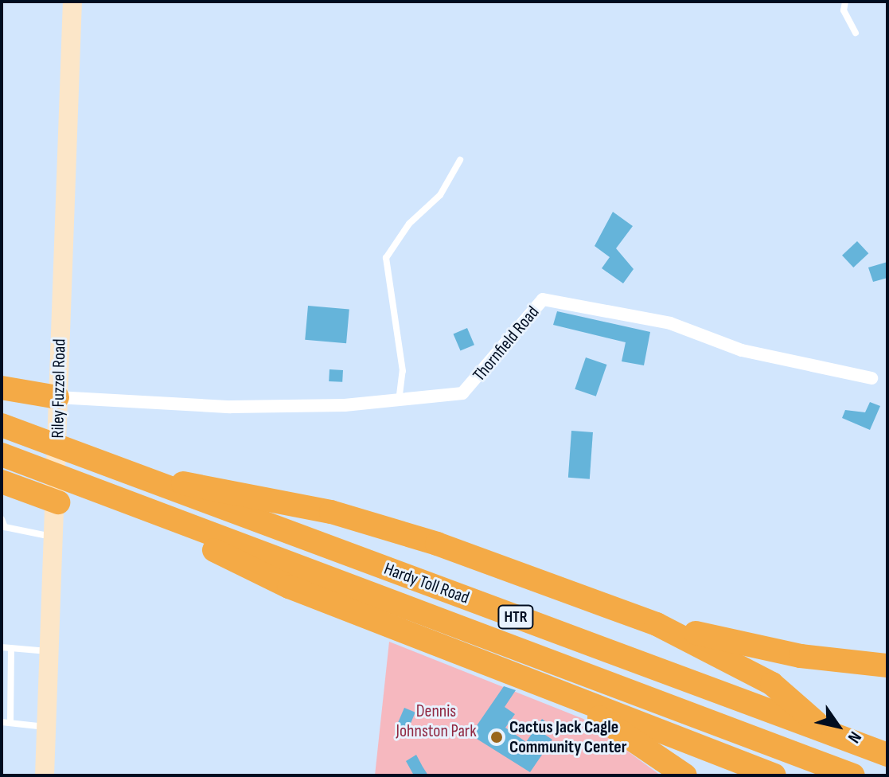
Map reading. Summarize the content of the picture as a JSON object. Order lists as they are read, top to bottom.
{
  "streets": {
    "highway": ["Hardy Toll Road", "HTR"],
    "main road": ["Riley Fuzzel Road"],
    "street": ["Thornfield Road"]
  },
  "crossings": [
    ["Thornfield Road", "Riley Fuzzel Road"]
  ],
  "parks": ["Dennis Johnston Park"],
  "places": ["Cactus Jack Cagle Community Center"],
  "north": "bottom right"
}
